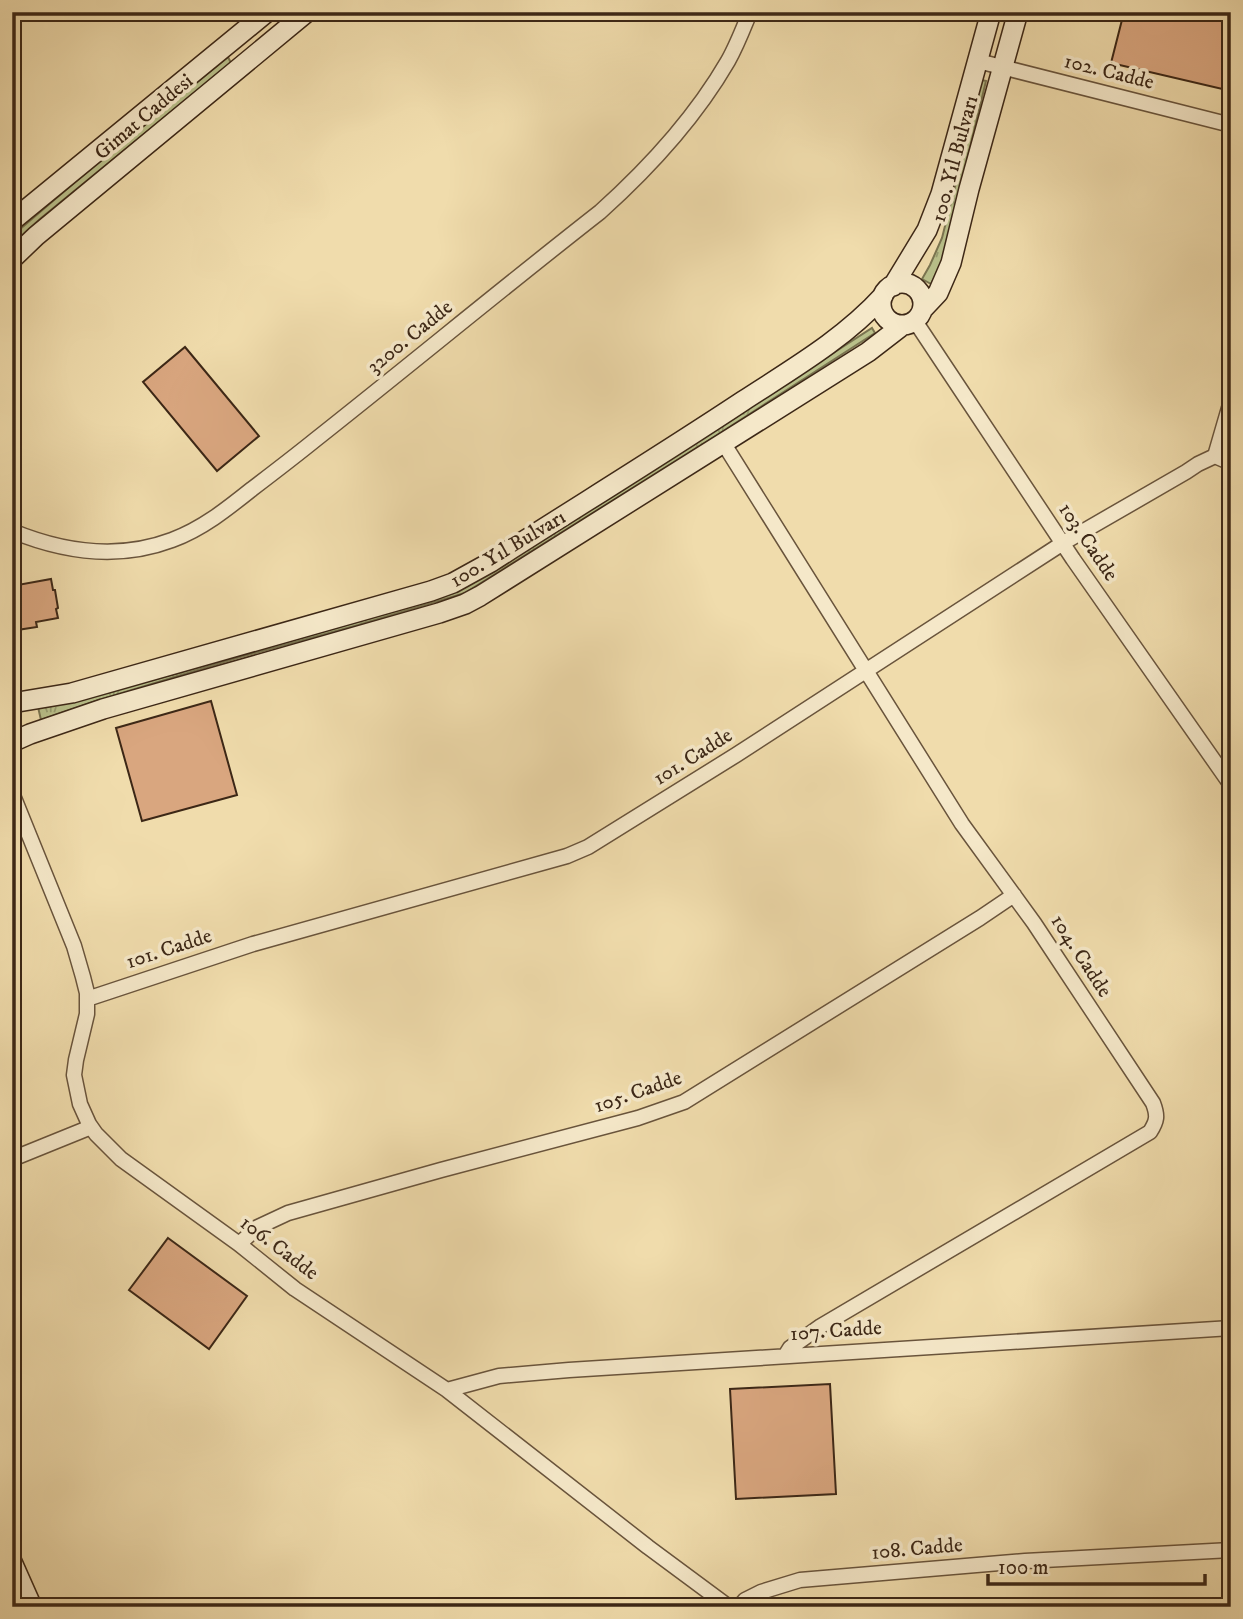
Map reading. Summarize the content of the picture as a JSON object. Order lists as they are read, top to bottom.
{
  "streets": {
    "main road": ["Gimat Caddesi", "100. Yıl Bulvarı"],
    "street": [
      "102. Cadde",
      "3200. Cadde",
      "103. Cadde",
      "101. Cadde",
      "104. Cadde",
      "105. Cadde",
      "106. Cadde",
      "107. Cadde",
      "108. Cadde"
    ]
  },
  "crossings": [
    ["102. Cadde", "100. Yıl Bulvarı"],
    ["100. Yıl Bulvarı", "103. Cadde"],
    ["100. Yıl Bulvarı", "104. Cadde"],
    ["103. Cadde", "101. Cadde"],
    ["101. Cadde", "104. Cadde"],
    ["101. Cadde", "106. Cadde"],
    ["104. Cadde", "105. Cadde"],
    ["104. Cadde", "107. Cadde"],
    ["105. Cadde", "106. Cadde"],
    ["106. Cadde", "107. Cadde"]
  ],
  "scale_bar": "100 m"
}
